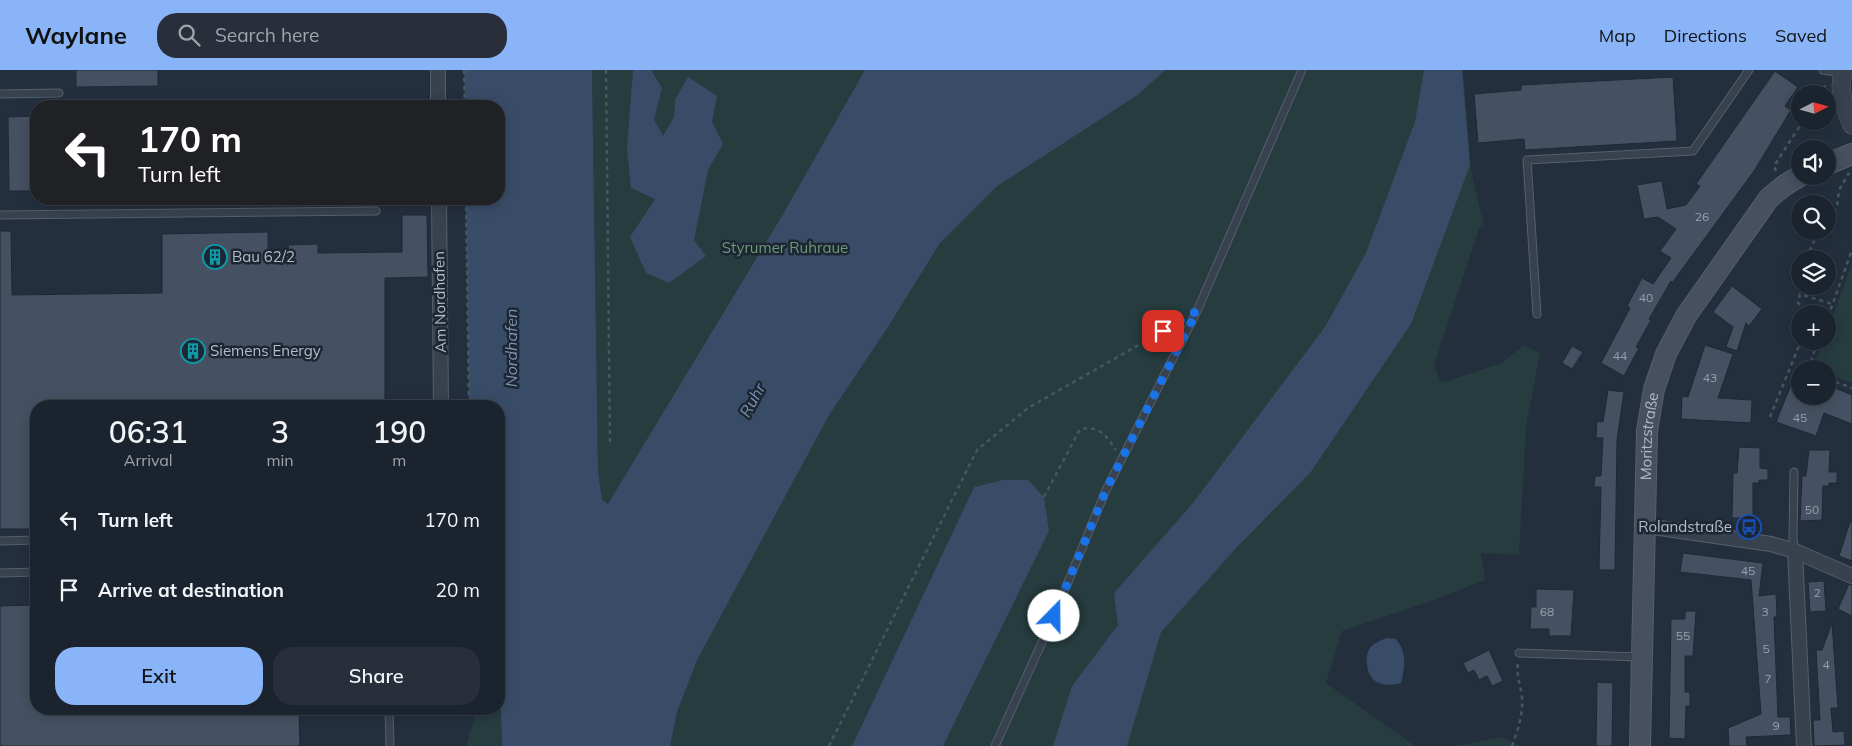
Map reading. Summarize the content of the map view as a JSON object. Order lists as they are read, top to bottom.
{
  "streets": {
    "main road": ["Moritzstraße"],
    "street": ["Am Nordhafen"]
  },
  "water": ["Nordhafen", "Ruhr"],
  "parks": ["Styrumer Ruhraue"],
  "places": {
    "building": ["Bau 62/2", "Siemens Energy"],
    "bus stop": ["Rolandstraße"]
  },
  "house_numbers": [
    "26",
    "40",
    "44",
    "43",
    "45",
    "50",
    "45",
    "2",
    "68",
    "3",
    "55",
    "5",
    "4",
    "7",
    "9"
  ],
  "north": "right",
  "page": {
    "header": "Waylane",
    "search": "Search here",
    "nav": ["Map", "Directions", "Saved"],
    "map_buttons": ["+", "−"],
    "turn": ["170 m", "Turn left"],
    "eta": [
      "06:31",
      "Arrival",
      "3",
      "min",
      "190",
      "m"
    ],
    "list": [
      {
        "name": "Turn left",
        "value": "170 m"
      },
      {
        "name": "Arrive at destination",
        "value": "20 m"
      }
    ],
    "buttons": ["Exit", "Share"]
  }
}
